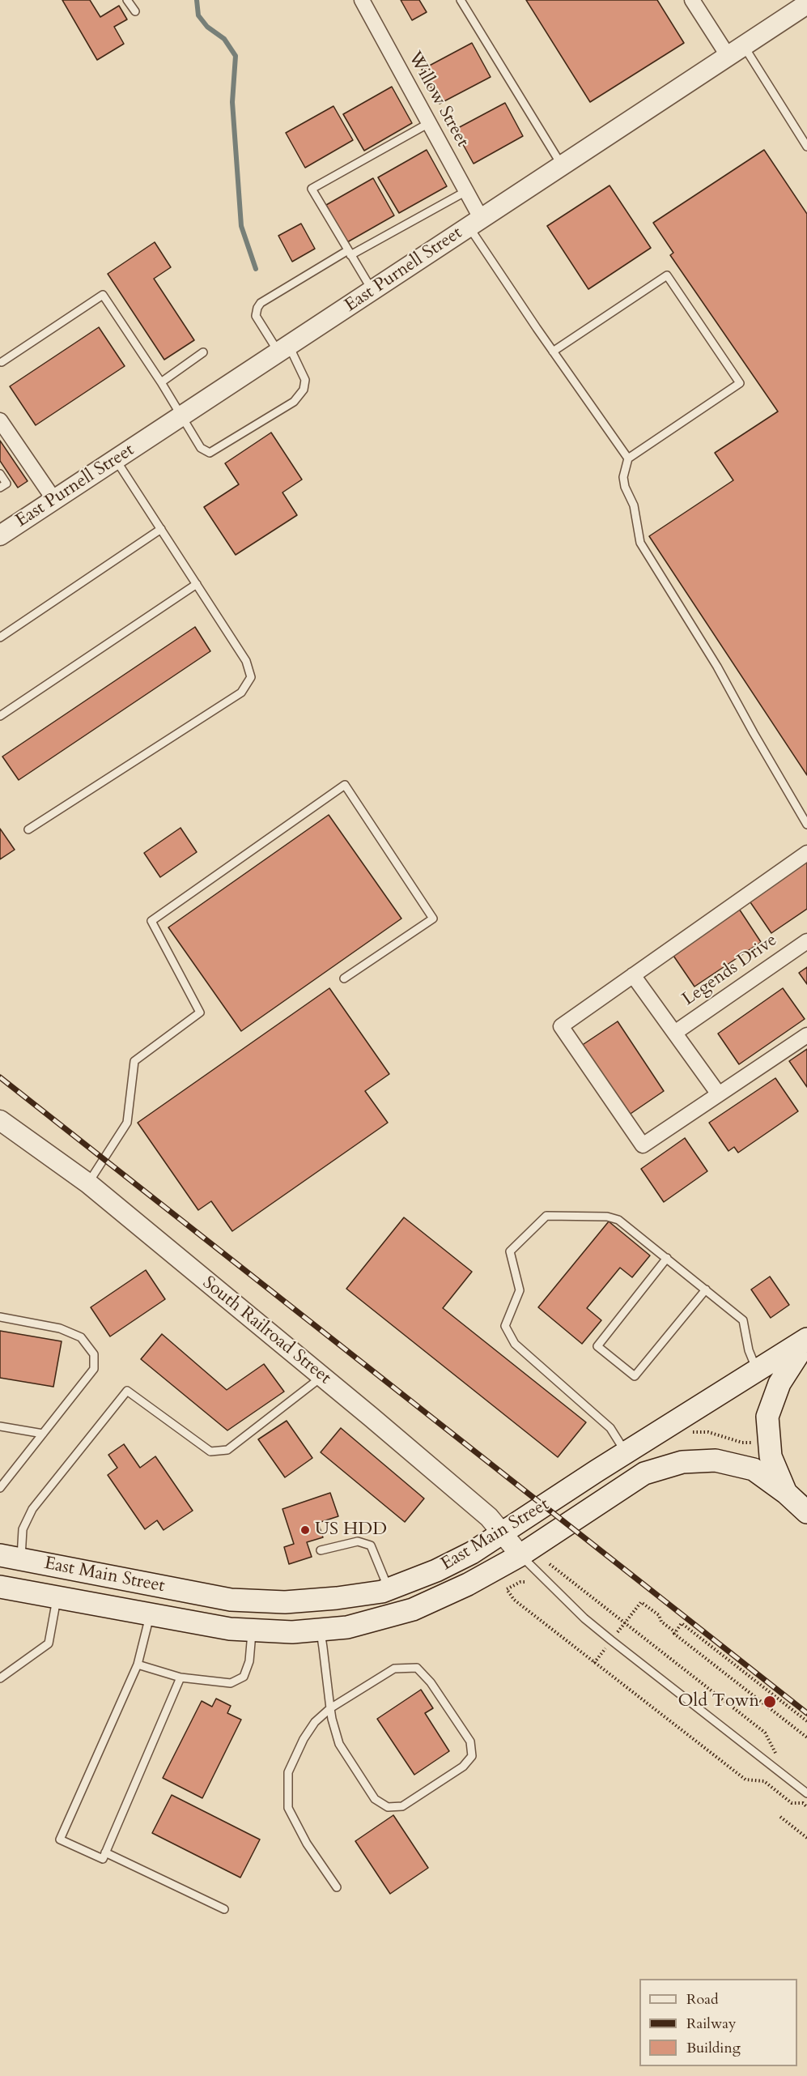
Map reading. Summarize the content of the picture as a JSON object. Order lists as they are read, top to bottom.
{
  "streets": {
    "main road": ["East Main Street"],
    "street": [
      "Willow Street",
      "East Purnell Street",
      "Legends Drive",
      "South Railroad Street"
    ]
  },
  "crossings": [
    ["Willow Street", "East Purnell Street"],
    ["South Railroad Street", "East Main Street"]
  ],
  "places": ["US HDD", "Old Town"],
  "legend": ["Road", "Railway", "Building"]
}
